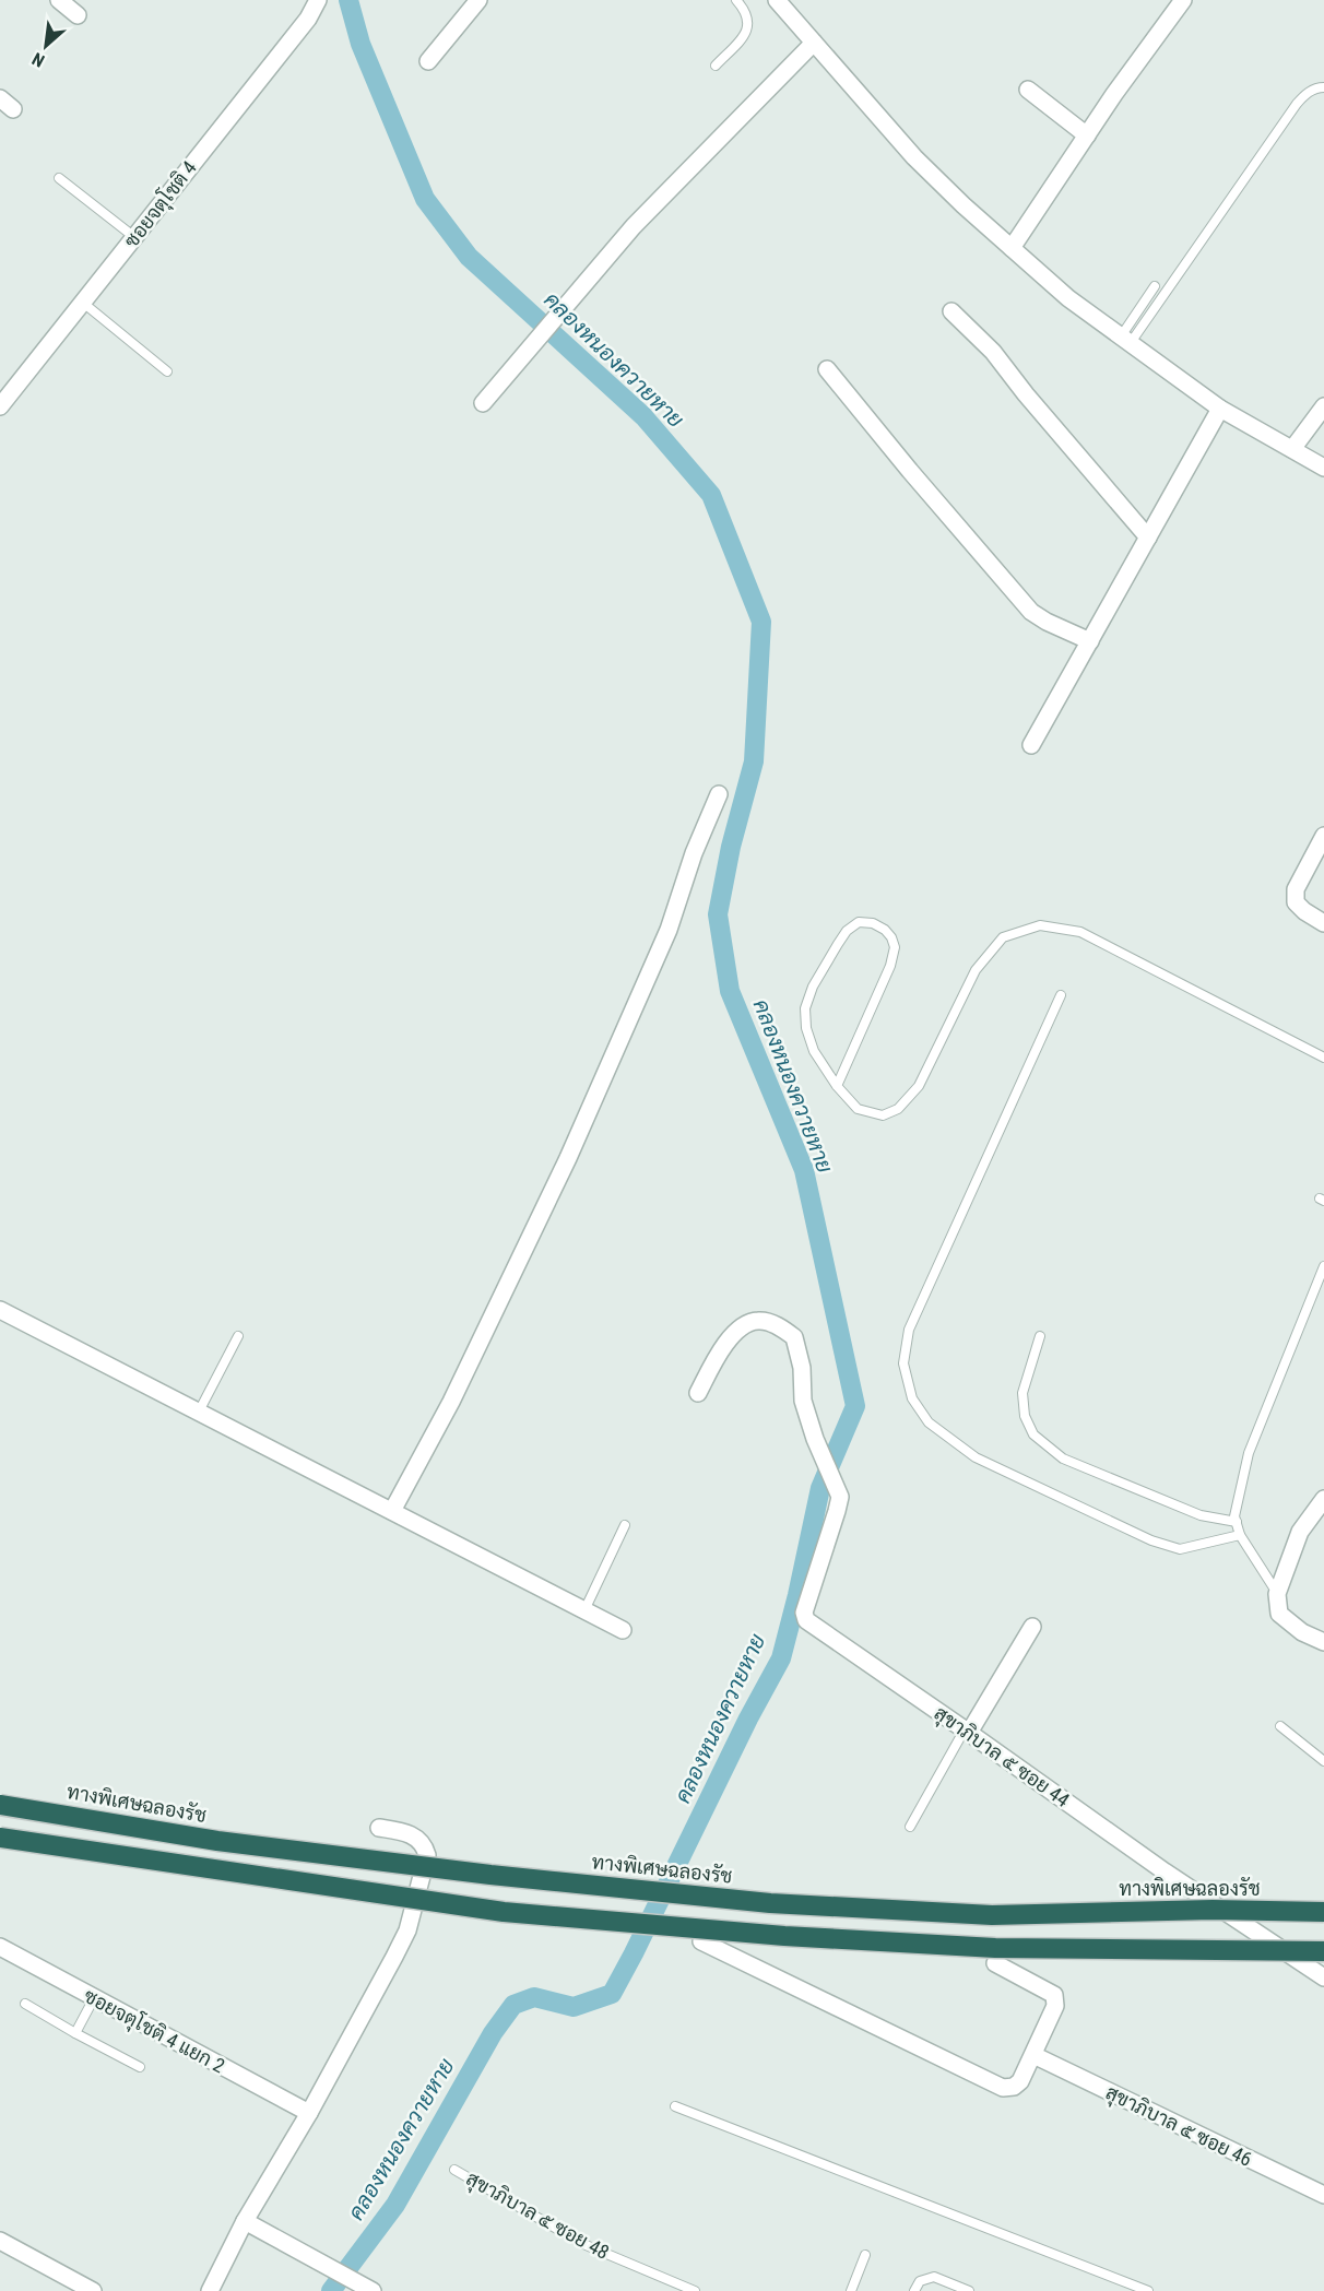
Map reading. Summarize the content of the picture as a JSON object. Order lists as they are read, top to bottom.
{
  "streets": {
    "highway": ["ทางพิเศษฉลองรัช"],
    "street": [
      "ซอยจตุโชติ 4",
      "สุขาภิบาล ๕ ซอย 44",
      "ซอยจตุโชติ 4 แยก 2",
      "สุขาภิบาล ๕ ซอย 46"
    ],
    "lane": ["สุขาภิบาล ๕ ซอย 48"]
  },
  "water": ["คลองหนองควายหาย"],
  "north": "bottom left"
}
